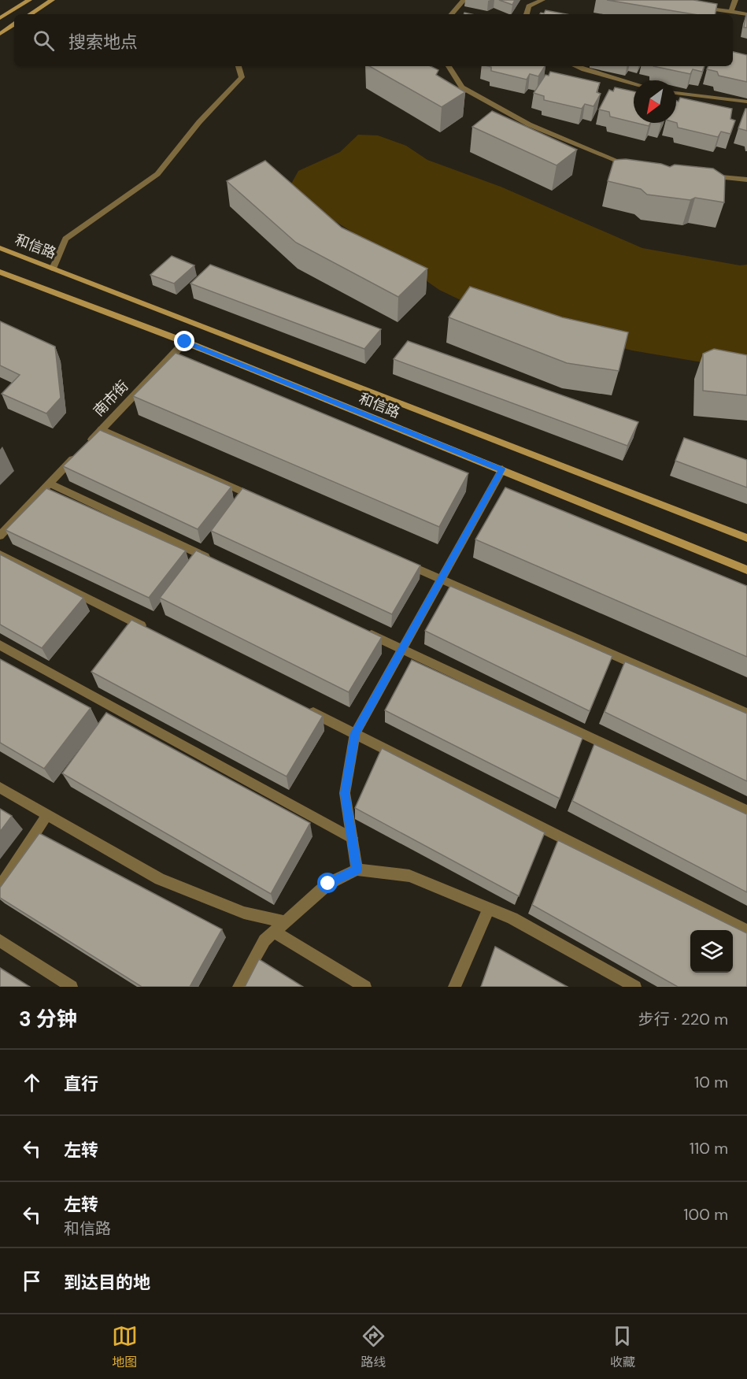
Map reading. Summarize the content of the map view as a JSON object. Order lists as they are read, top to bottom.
{
  "streets": {
    "street": ["和信路", "南市街"]
  },
  "crossings": [
    ["和信路", "南市街"]
  ],
  "north": "bottom left",
  "page": {
    "search": "搜索地点",
    "heading": ["3 分钟", "步行 · 220 m"],
    "list": [
      ["直行", "10 m"],
      ["左转", "110 m"],
      ["左转", "和信路", "100 m"],
      "到达目的地"
    ],
    "nav": ["地图", "路线", "收藏"]
  }
}
